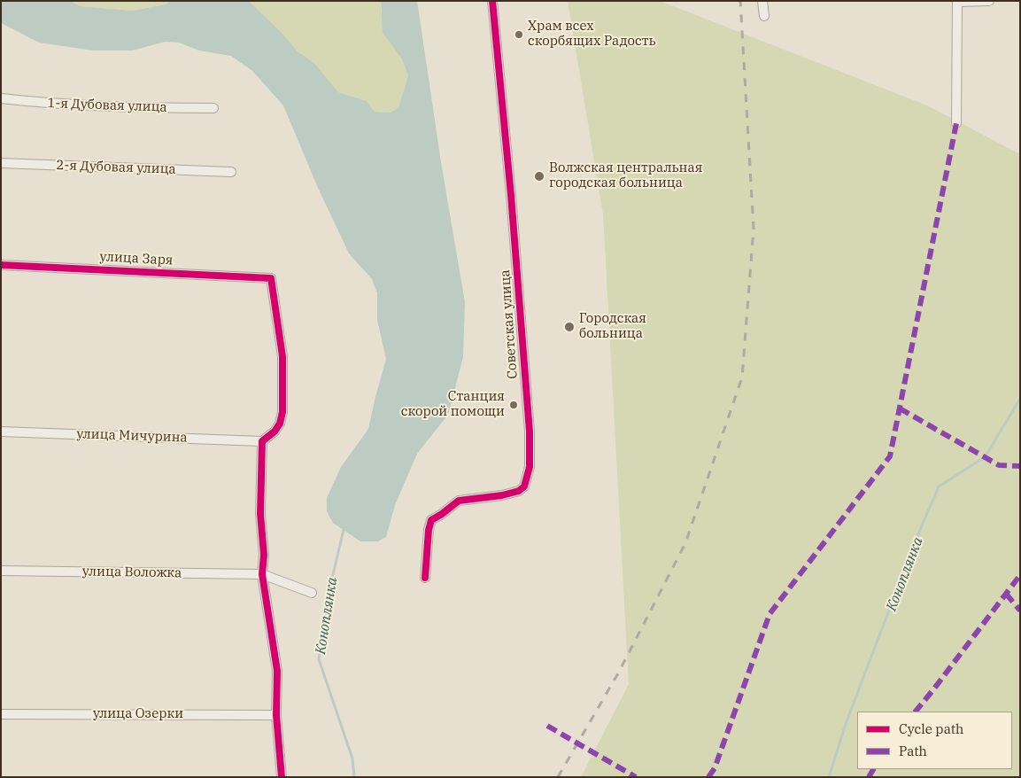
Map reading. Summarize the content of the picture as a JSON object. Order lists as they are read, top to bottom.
{
  "streets": {
    "street": [
      "1-я Дубовая улица",
      "2-я Дубовая улица",
      "улица Заря",
      "Советская улица",
      "улица Мичурина",
      "улица Воложка",
      "улица Озерки"
    ]
  },
  "crossings": [
    ["улица Заря", "улица Мичурина"]
  ],
  "water": ["Коноплянка"],
  "places": [
    "Храм всех скорбящих Радость",
    "Волжская центральная городская больница",
    "Городская больница",
    "Станция скорой помощи"
  ],
  "legend": ["Cycle path", "Path"]
}
